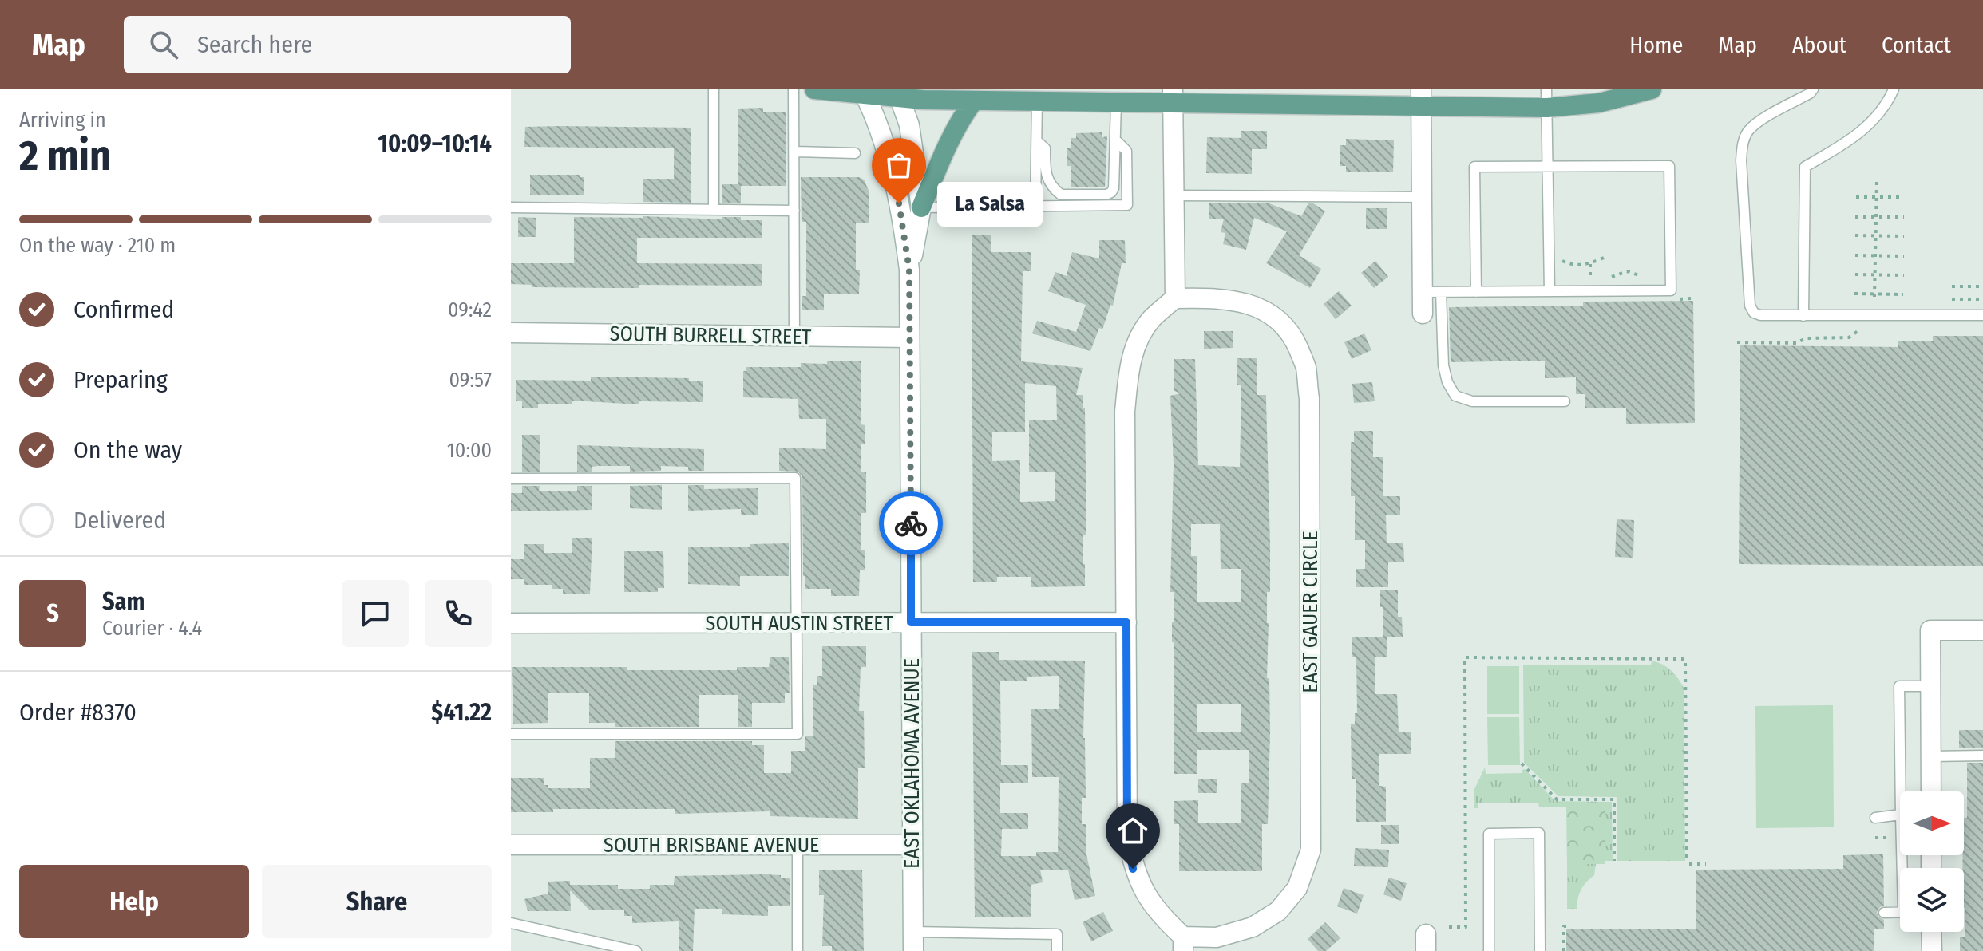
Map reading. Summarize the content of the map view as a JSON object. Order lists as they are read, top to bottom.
{
  "streets": {
    "street": [
      "SOUTH BURRELL STREET",
      "EAST GAUER CIRCLE",
      "SOUTH AUSTIN STREET",
      "EAST OKLAHOMA AVENUE",
      "SOUTH BRISBANE AVENUE"
    ]
  },
  "crossings": [
    ["SOUTH BURRELL STREET", "EAST OKLAHOMA AVENUE"],
    ["EAST GAUER CIRCLE", "SOUTH AUSTIN STREET"],
    ["SOUTH AUSTIN STREET", "EAST OKLAHOMA AVENUE"],
    ["EAST OKLAHOMA AVENUE", "SOUTH BRISBANE AVENUE"]
  ],
  "places": ["La Salsa"],
  "north": "right",
  "page": {
    "header": "Map",
    "search": "Search here",
    "nav": [
      "Home",
      "Map",
      "About",
      "Contact"
    ],
    "heading": ["2 min", "Arriving in", "10:09–10:14"],
    "panel": [
      "Sam",
      "Courier · 4.4",
      "Order #8370",
      "$41.22"
    ],
    "bubble": "La Salsa",
    "bar": "On the way · 210 m",
    "list": [
      ["Confirmed", "09:42"],
      ["Preparing", "09:57"],
      ["On the way", "10:00"],
      "Delivered"
    ],
    "round": "S",
    "buttons": ["Help", "Share"]
  }
}
